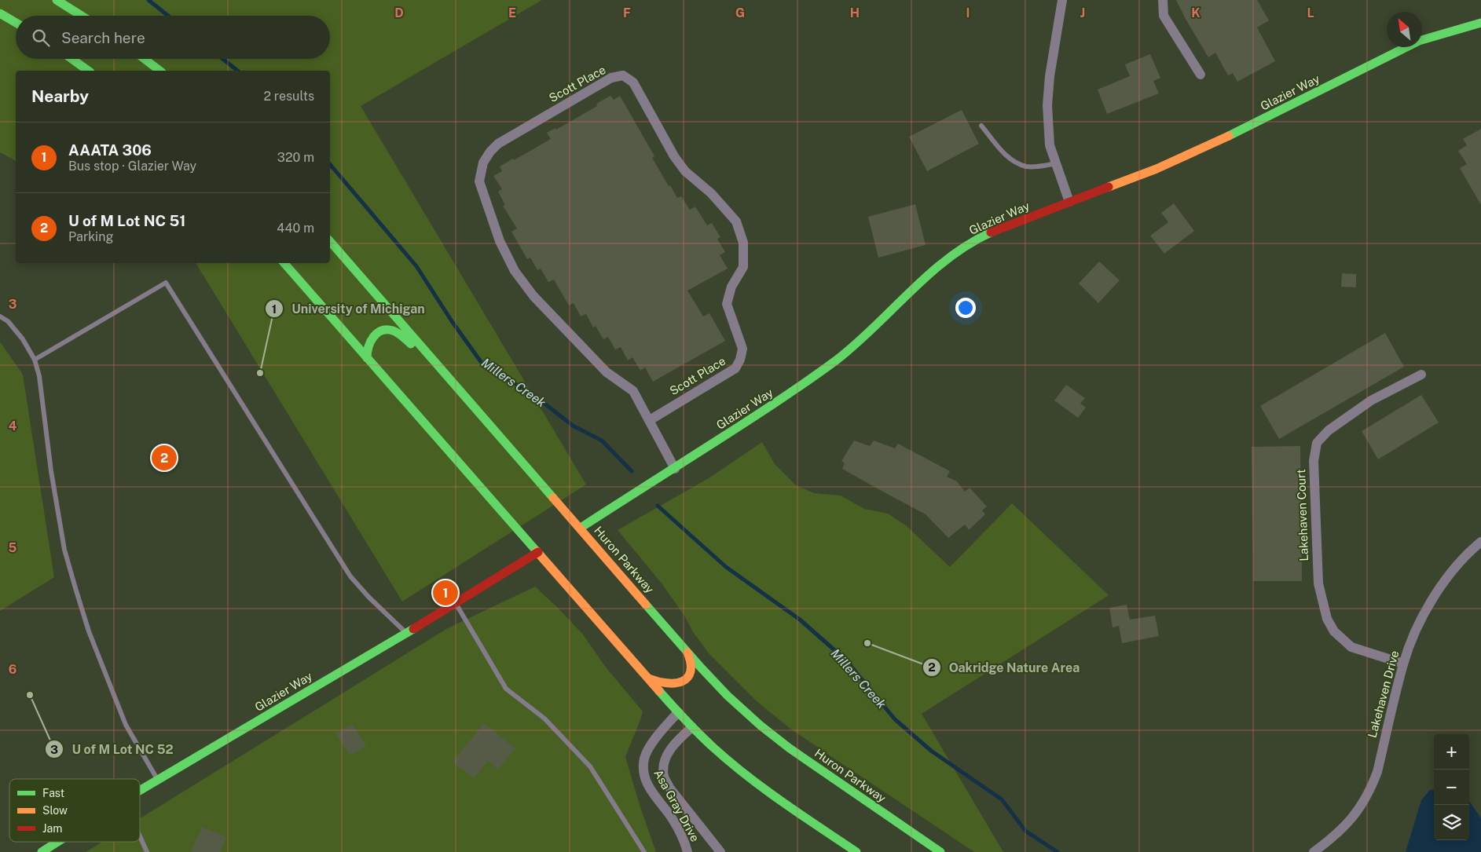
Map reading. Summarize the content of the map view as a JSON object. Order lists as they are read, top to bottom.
{
  "streets": {
    "main road": ["Glazier Way", "Huron Parkway"],
    "street": [
      "Scott Place",
      "Lakehaven Court",
      "Lakehaven Drive",
      "Asa Gray Drive"
    ]
  },
  "crossings": [
    ["Scott Place", "Glazier Way"],
    ["Glazier Way", "Huron Parkway"],
    ["Lakehaven Court", "Lakehaven Drive"]
  ],
  "water": ["Millers Creek"],
  "places": ["University of Michigan", "Oakridge Nature Area", "U of M Lot NC 52"],
  "legend": ["Fast", "Slow", "Jam"],
  "north": "top left",
  "page": {
    "search": "Search here",
    "heading": ["Nearby", "2 results"],
    "list": [
      {
        "mark": "1",
        "name": "AAATA 306",
        "note": "Bus stop · Glazier Way",
        "value": "320 m"
      },
      {
        "mark": "2",
        "name": "U of M Lot NC 51",
        "note": "Parking",
        "value": "440 m"
      }
    ],
    "pins": ["2", "1"],
    "map_buttons": ["+", "−"]
  },
  "grid": {
    "columns": [
      "D",
      "E",
      "F",
      "G",
      "H",
      "I",
      "J",
      "K",
      "L"
    ],
    "rows": [
      "3",
      "4",
      "5",
      "6"
    ]
  }
}
